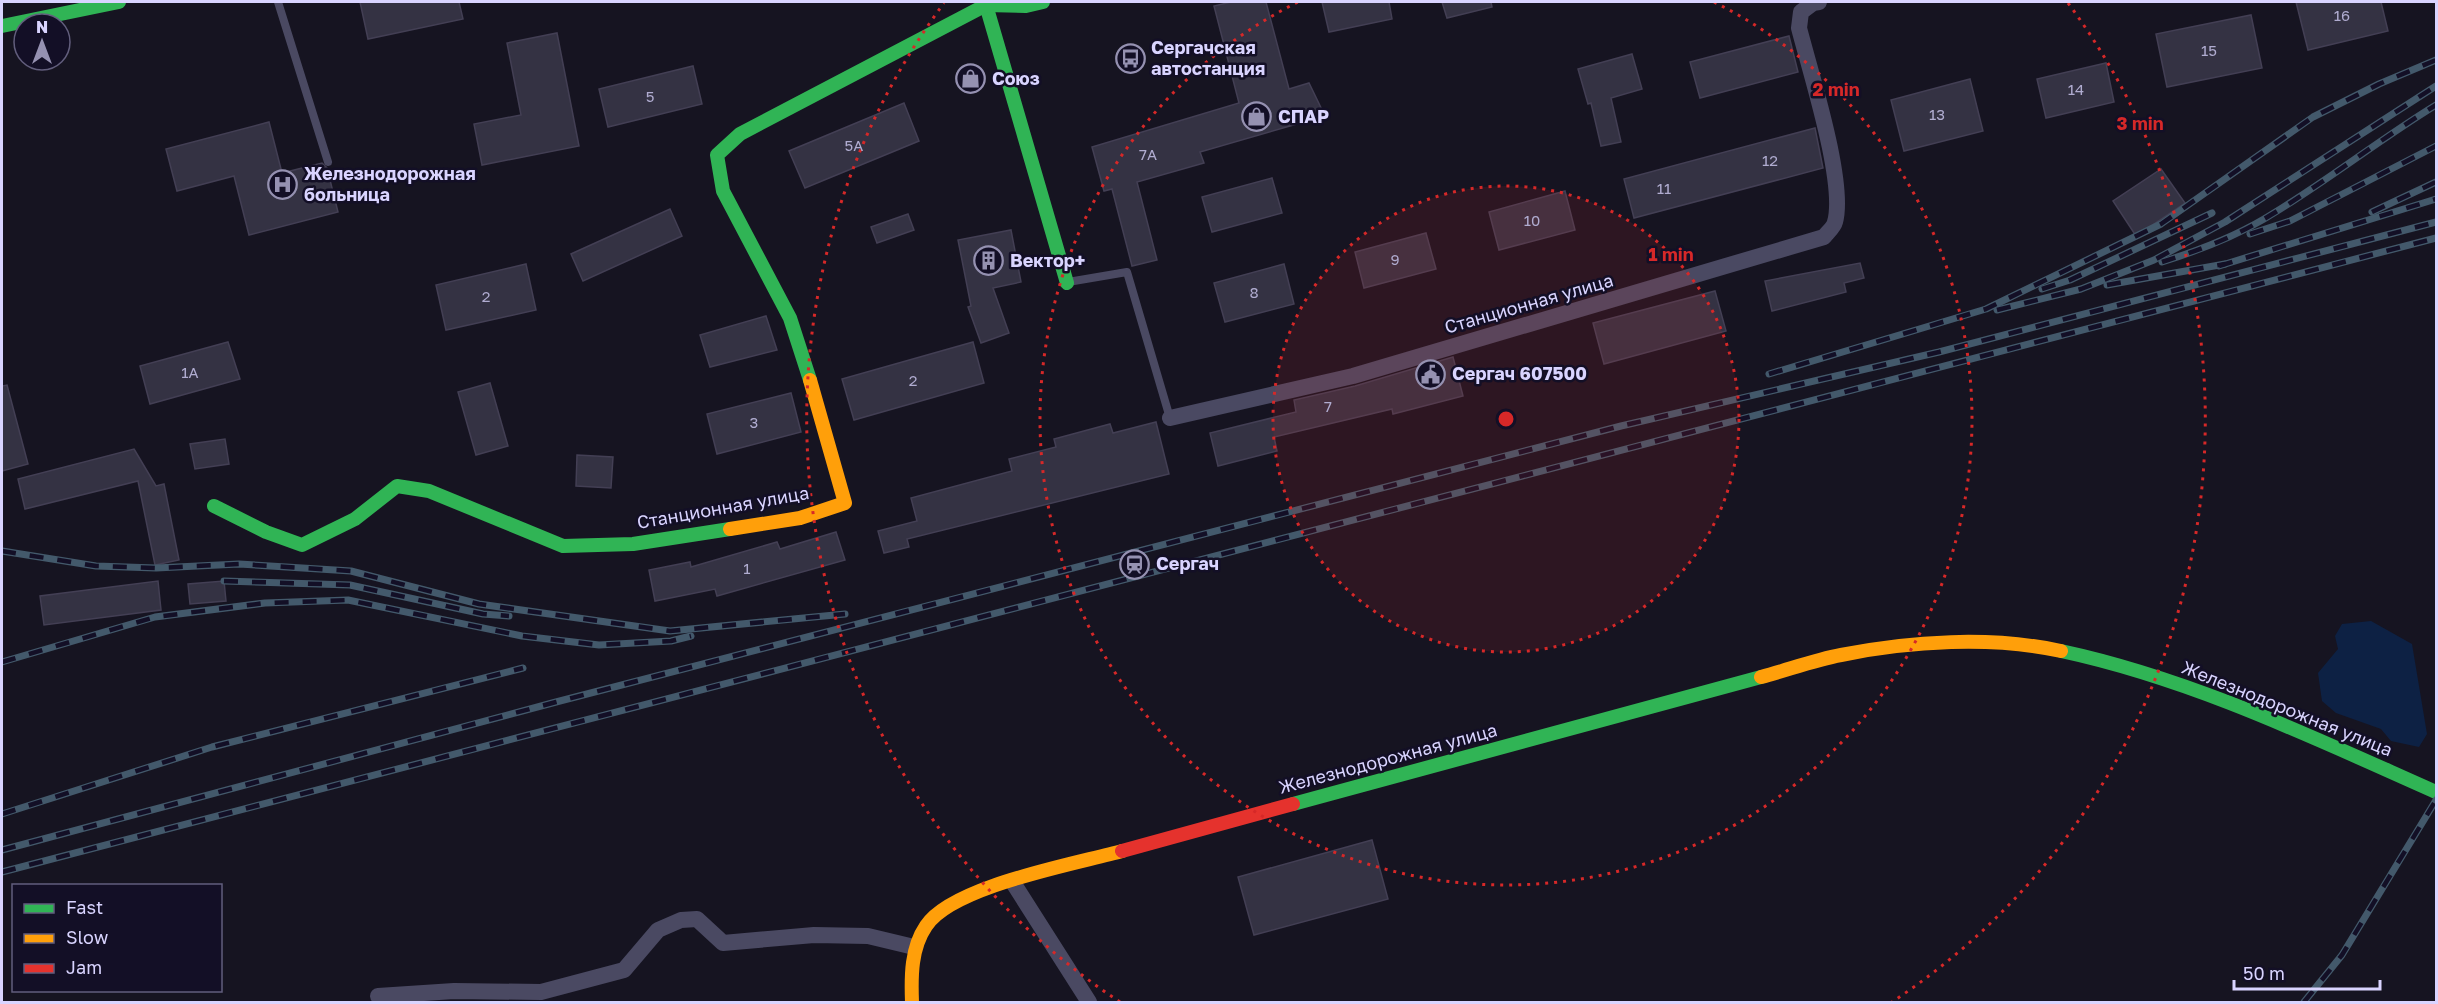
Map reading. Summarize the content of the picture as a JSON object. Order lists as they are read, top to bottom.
{
  "streets": {
    "street": ["Станционная улица", "Железнодорожная улица"]
  },
  "places": {
    "bus stop": ["Сергачская автостанция"],
    "shop": ["Союз", "СПАР"],
    "hospital": ["Железнодорожная больница"],
    "building": ["Вектор+"],
    "public building": ["Сергач 607500"],
    "station": ["Сергач"]
  },
  "house_numbers": [
    "16",
    "15",
    "14",
    "5",
    "13",
    "5А",
    "7А",
    "12",
    "11",
    "10",
    "9",
    "8",
    "2",
    "1А",
    "2",
    "7",
    "3",
    "1"
  ],
  "legend": ["Fast", "Slow", "Jam"],
  "scale_bar": "50 m",
  "north": "top",
  "rings": ["2 min", "3 min", "1 min"]
}
